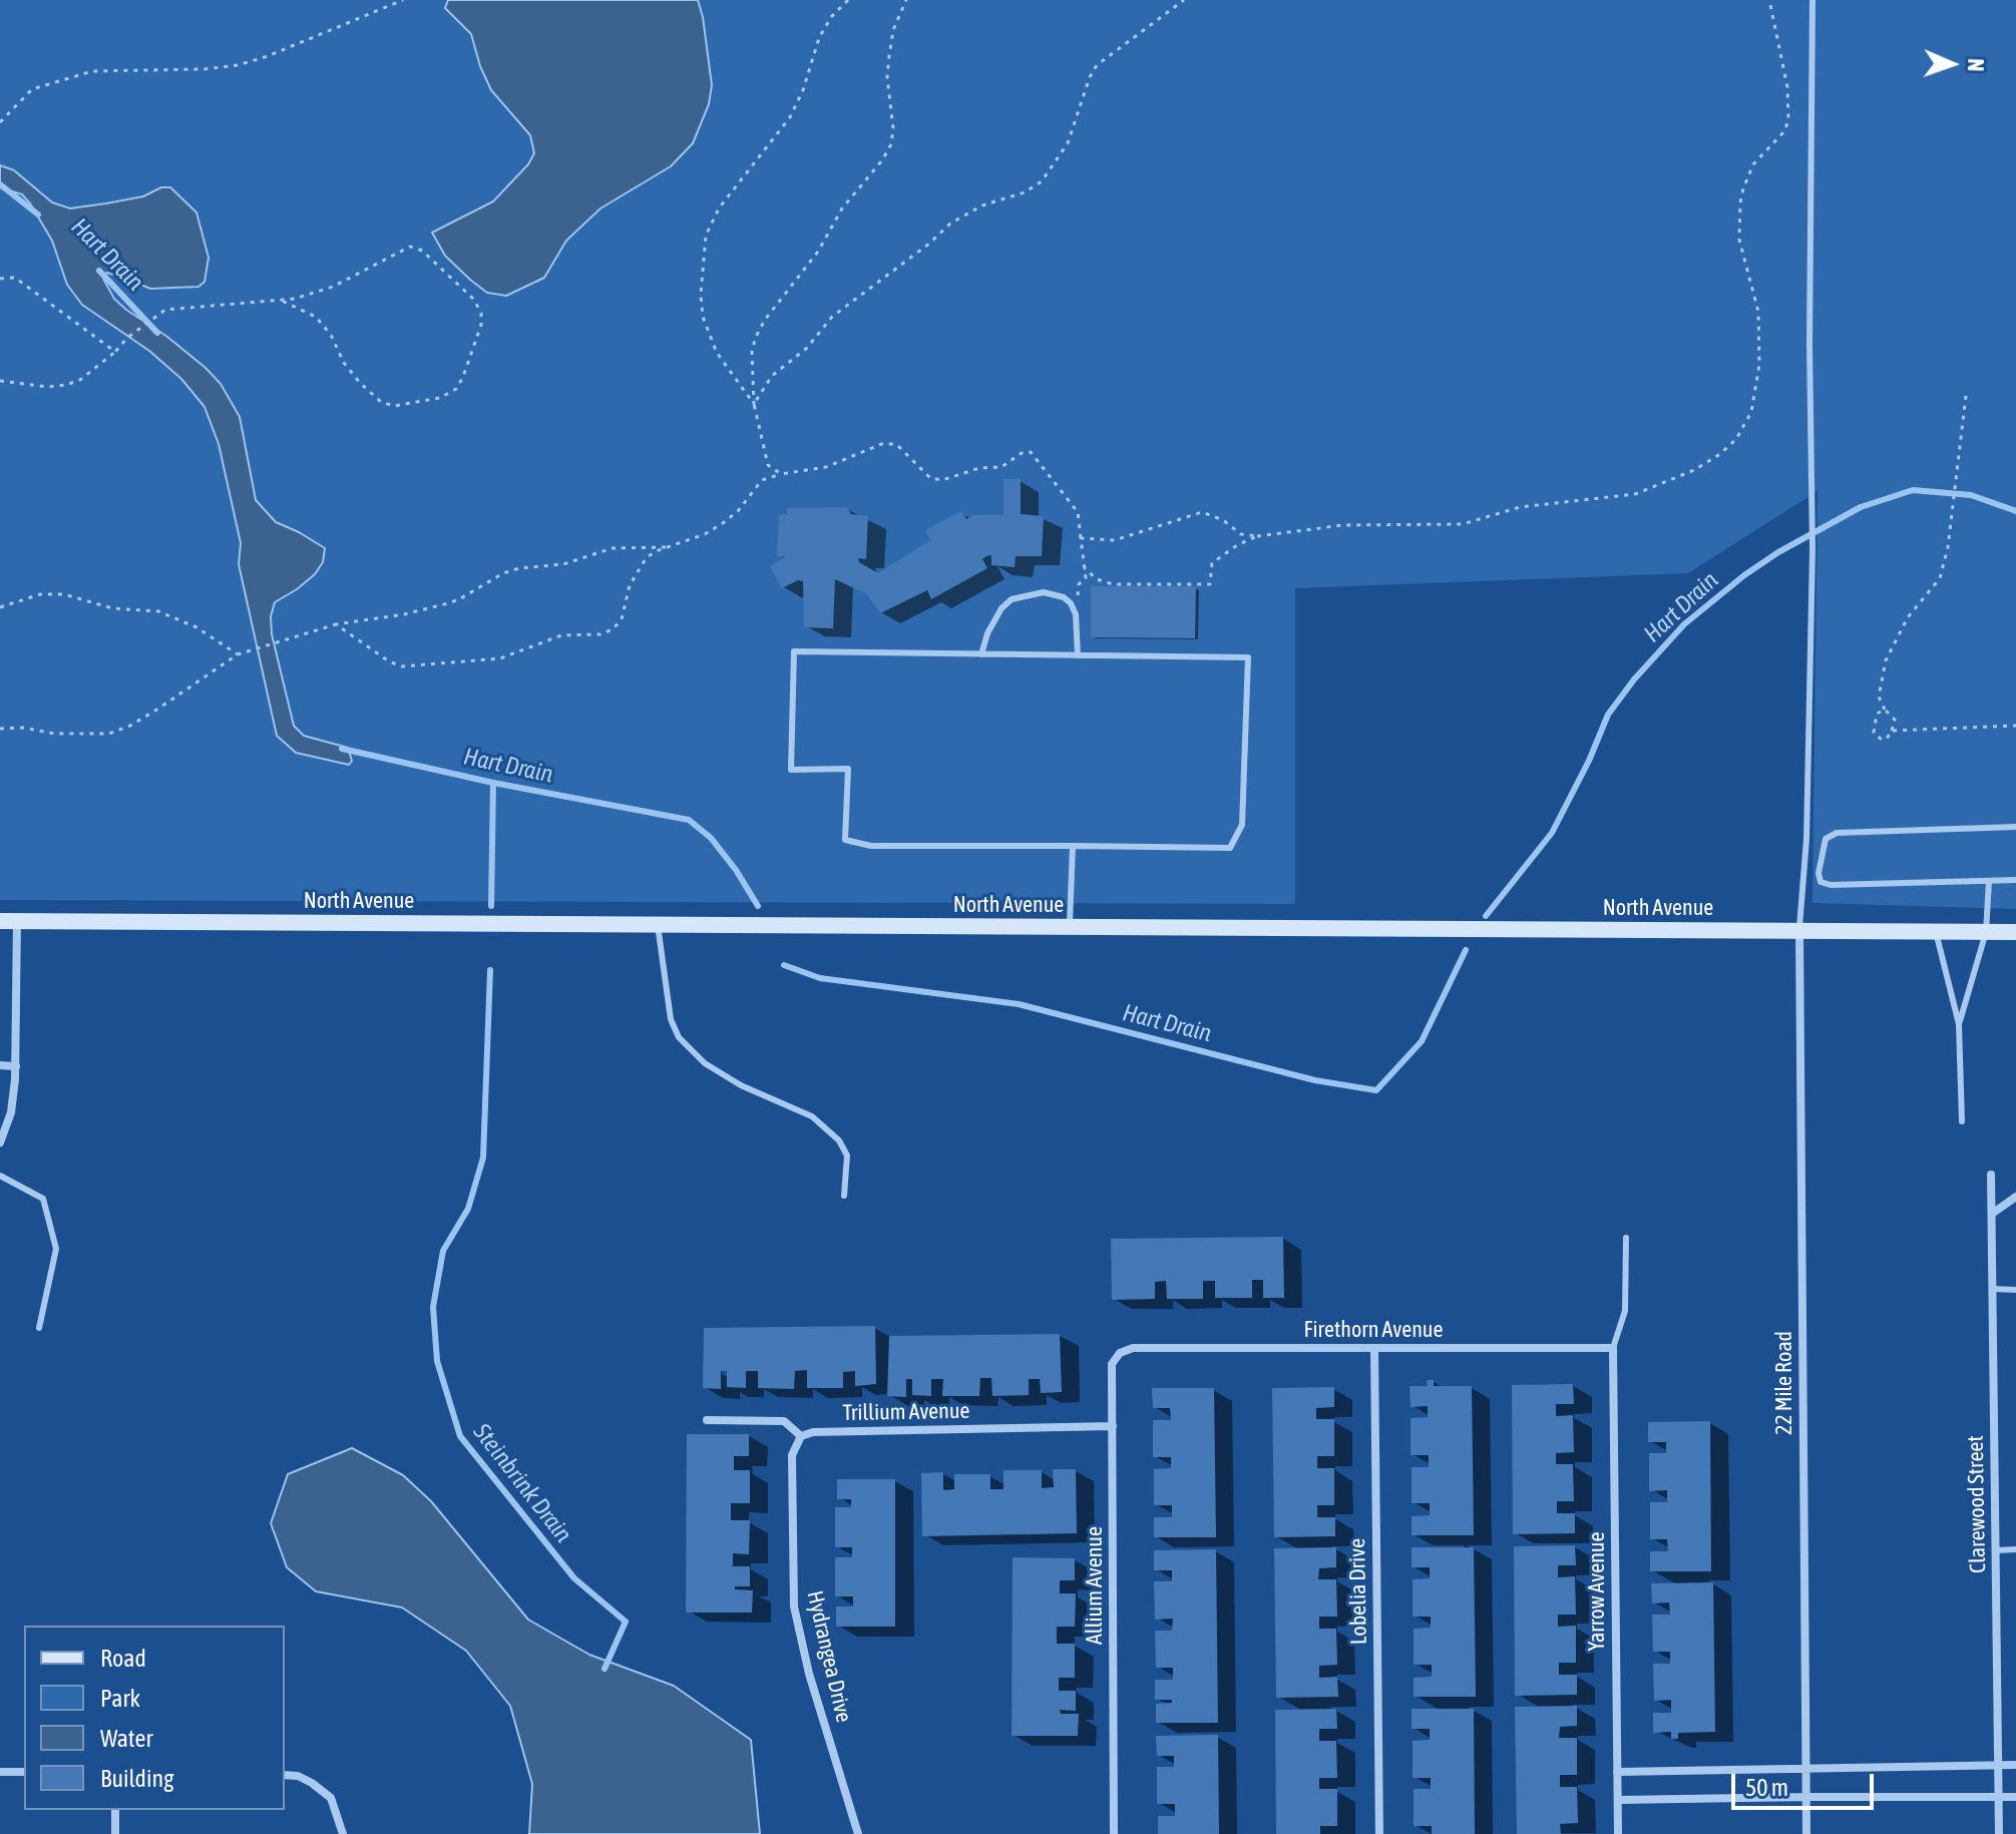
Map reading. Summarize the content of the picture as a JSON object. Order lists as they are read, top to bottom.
{
  "streets": {
    "street": [
      "North Avenue",
      "Firethorn Avenue",
      "22 Mile Road",
      "Trillium Avenue",
      "Clarewood Street",
      "Allium Avenue",
      "Lobelia Drive",
      "Yarrow Avenue",
      "Hydrangea Drive"
    ]
  },
  "crossings": [
    ["North Avenue", "22 Mile Road"],
    ["Firethorn Avenue", "Allium Avenue"],
    ["Firethorn Avenue", "Lobelia Drive"],
    ["Firethorn Avenue", "Yarrow Avenue"],
    ["Trillium Avenue", "Allium Avenue"],
    ["Trillium Avenue", "Hydrangea Drive"]
  ],
  "water": ["Hart Drain", "Steinbrink Drain"],
  "legend": [
    "Road",
    "Park",
    "Water",
    "Building"
  ],
  "scale_bar": "50 m",
  "north": "right"
}
